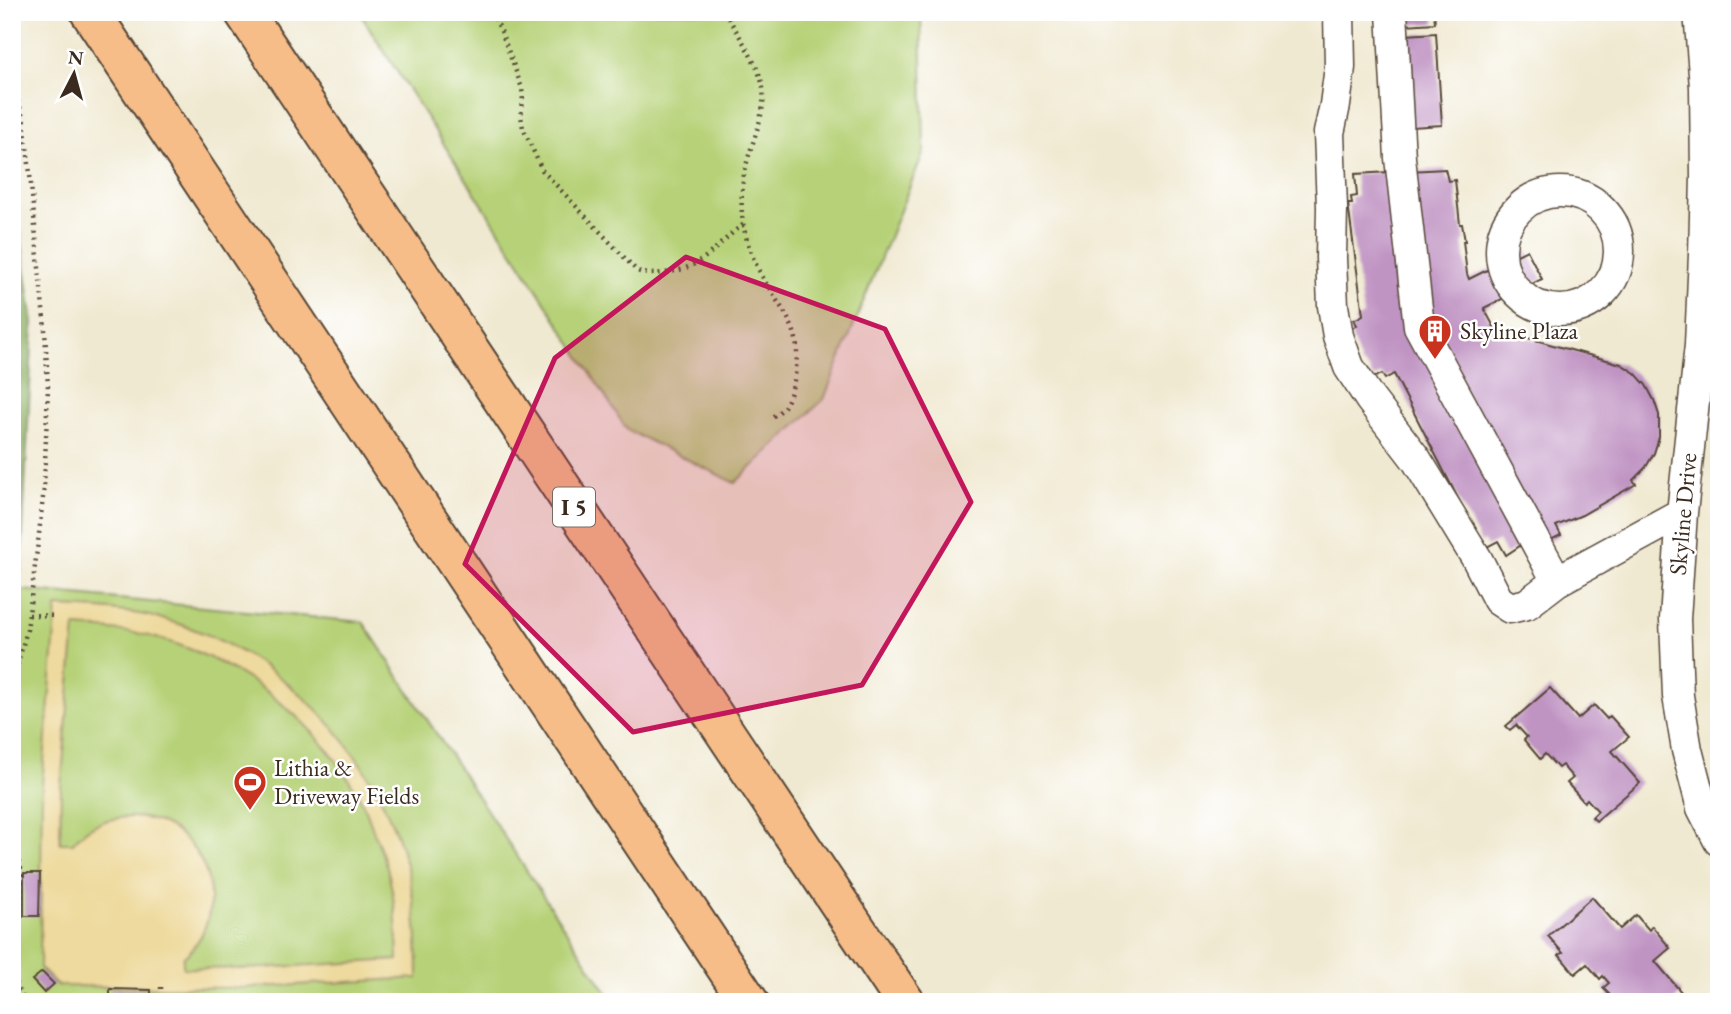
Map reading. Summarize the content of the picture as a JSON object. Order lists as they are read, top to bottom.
{
  "streets": {
    "highway": ["I 5"],
    "street": ["Skyline Drive"]
  },
  "places": {
    "building": ["Skyline Plaza"],
    "sports": ["Lithia & Driveway Fields"]
  },
  "north": "top"
}
